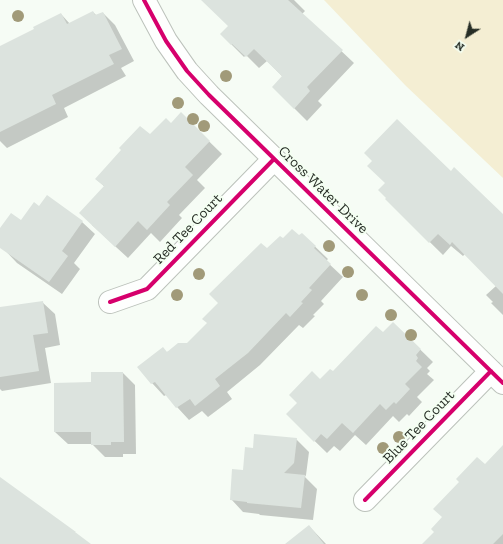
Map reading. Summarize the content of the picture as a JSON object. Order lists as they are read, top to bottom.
{
  "streets": {
    "street": ["Cross Water Drive", "Red Tee Court", "Blue Tee Court"]
  },
  "crossings": [
    ["Cross Water Drive", "Red Tee Court"],
    ["Cross Water Drive", "Blue Tee Court"]
  ],
  "north": "bottom left"
}
